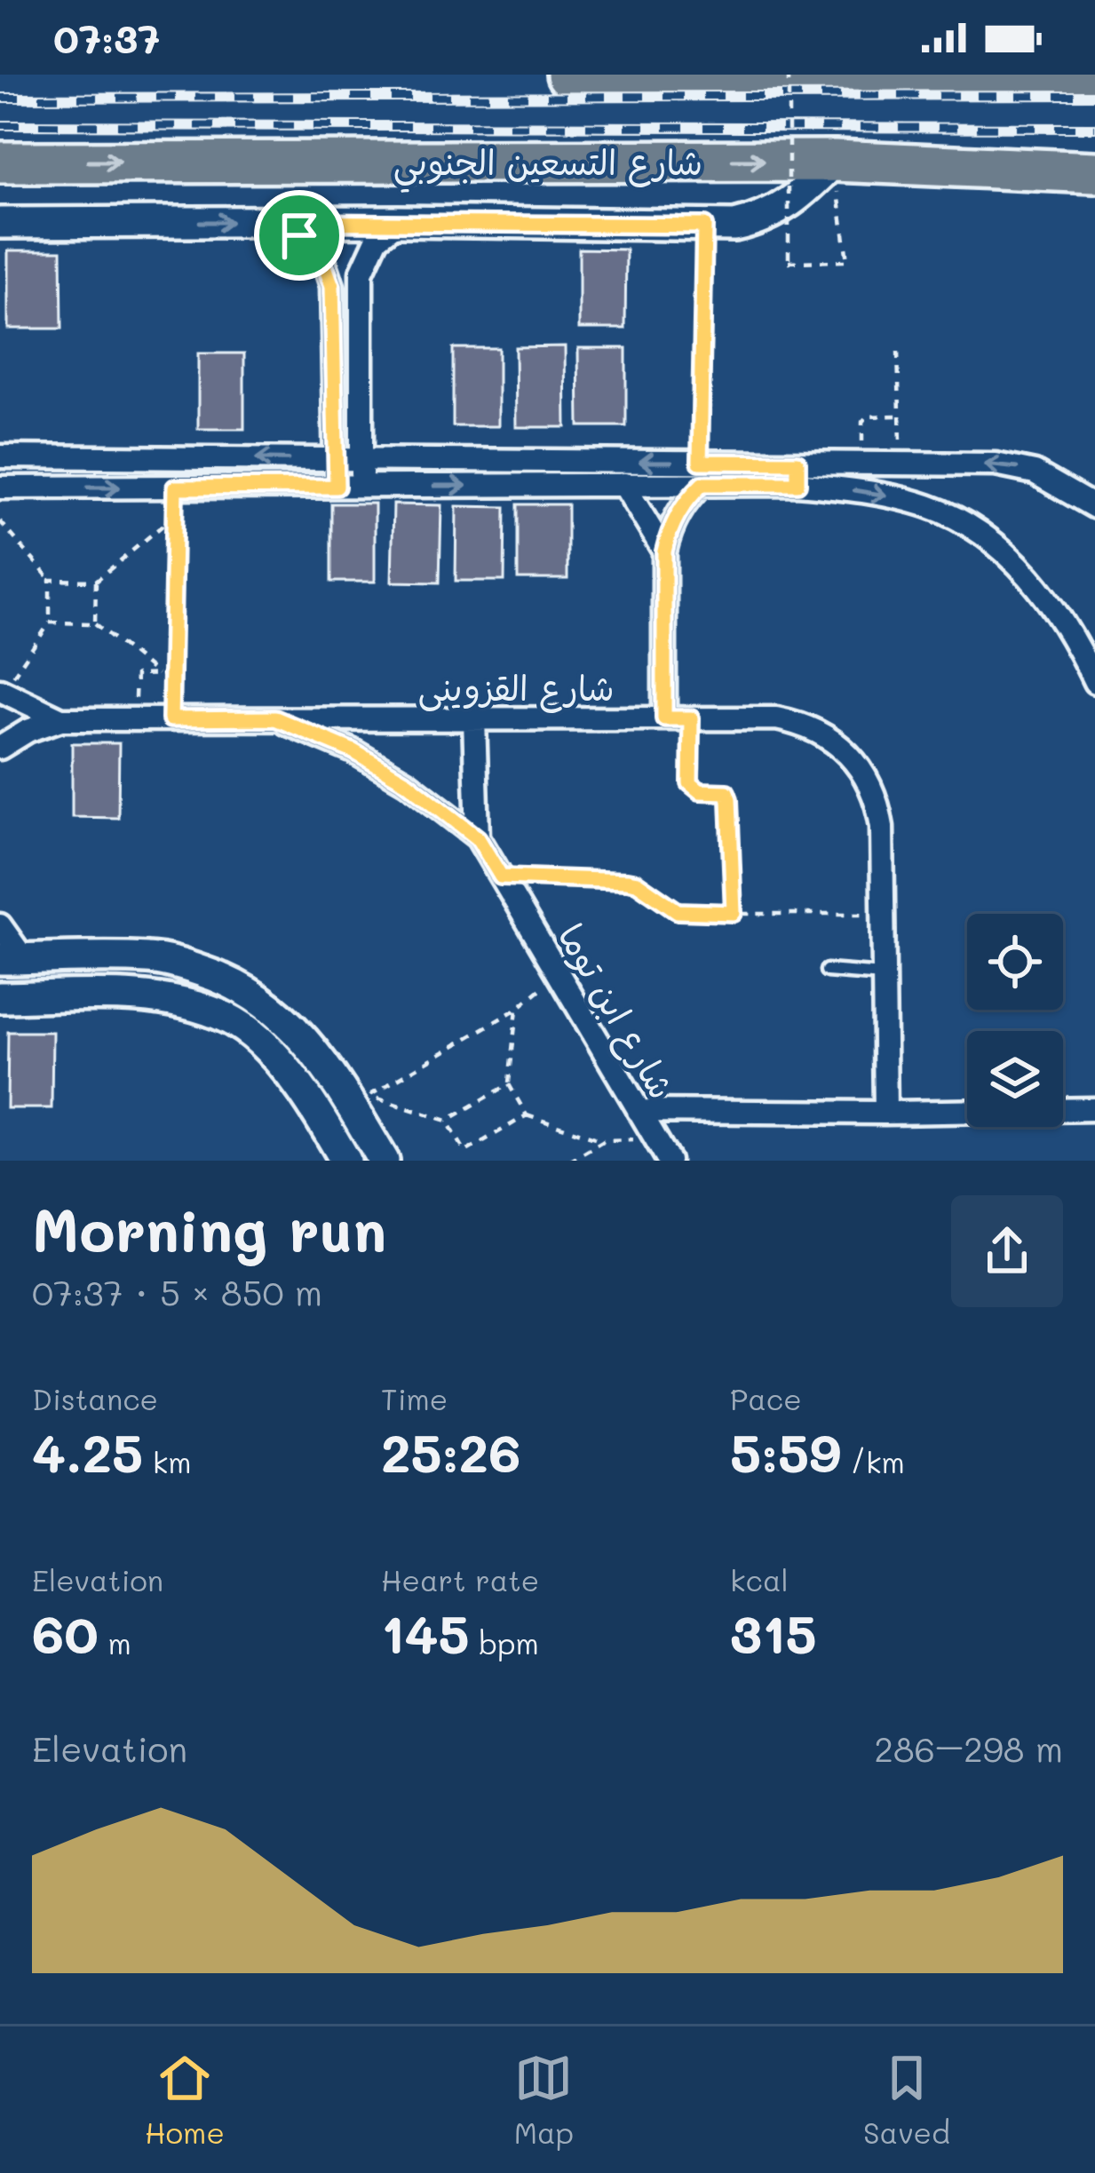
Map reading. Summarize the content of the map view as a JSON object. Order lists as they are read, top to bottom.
{
  "streets": {
    "highway": ["شارع التسعين الجنوبي"],
    "street": ["شارع القزوينى", "شارع ابن توما"]
  },
  "crossings": [
    ["شارع القزوينى", "شارع ابن توما"]
  ],
  "page": {
    "status": "07:37",
    "heading": ["Morning run", "07:37 · 5 × 850 m"],
    "stats": [
      ["Distance", "4.25 km"],
      ["Time", "25:26"],
      ["Pace", "5:59 /km"],
      ["Elevation", "60 m"],
      ["Heart rate", "145 bpm"],
      ["kcal", "315"]
    ],
    "chart": ["Elevation", "286–298 m"],
    "tabs": ["Home", "Map", "Saved"]
  }
}
